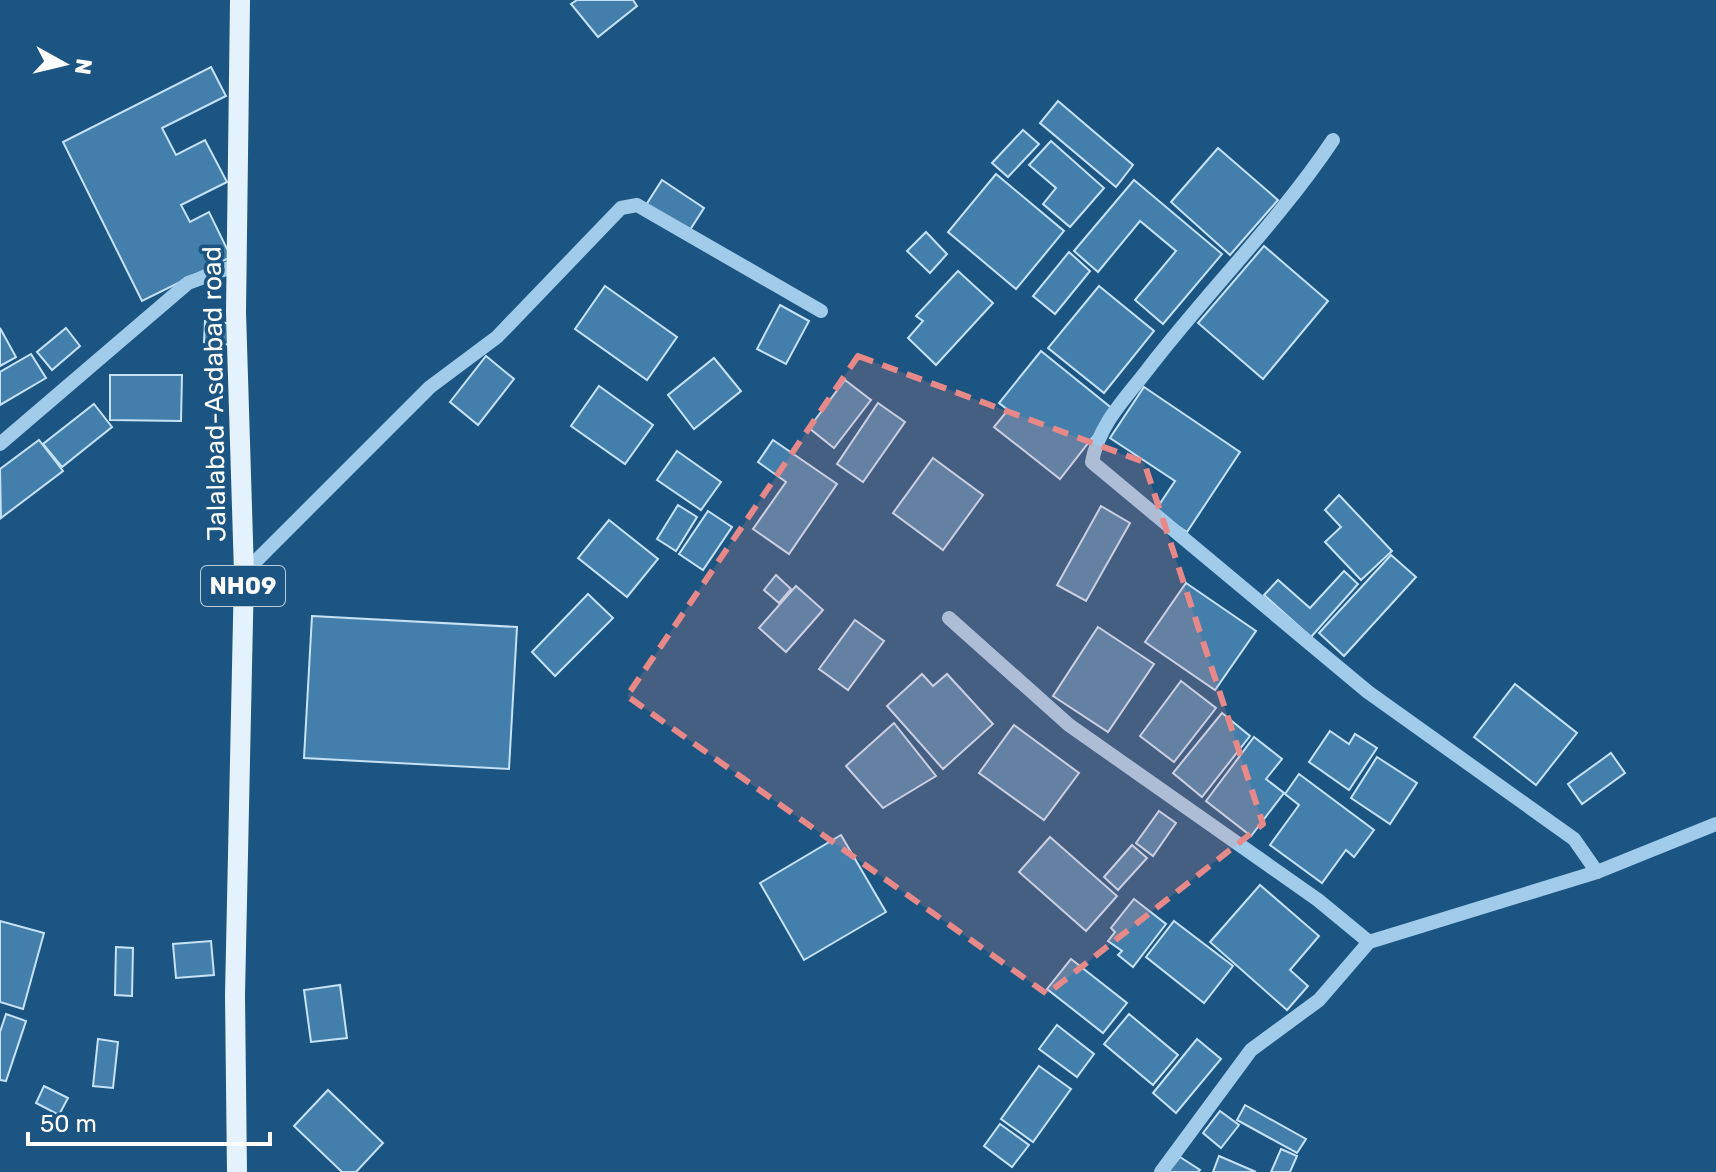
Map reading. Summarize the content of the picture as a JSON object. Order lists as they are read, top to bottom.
{
  "streets": {
    "main road": ["Jalalabad-Asdabad road", "NH09"]
  },
  "scale_bar": "50 m",
  "north": "right"
}
